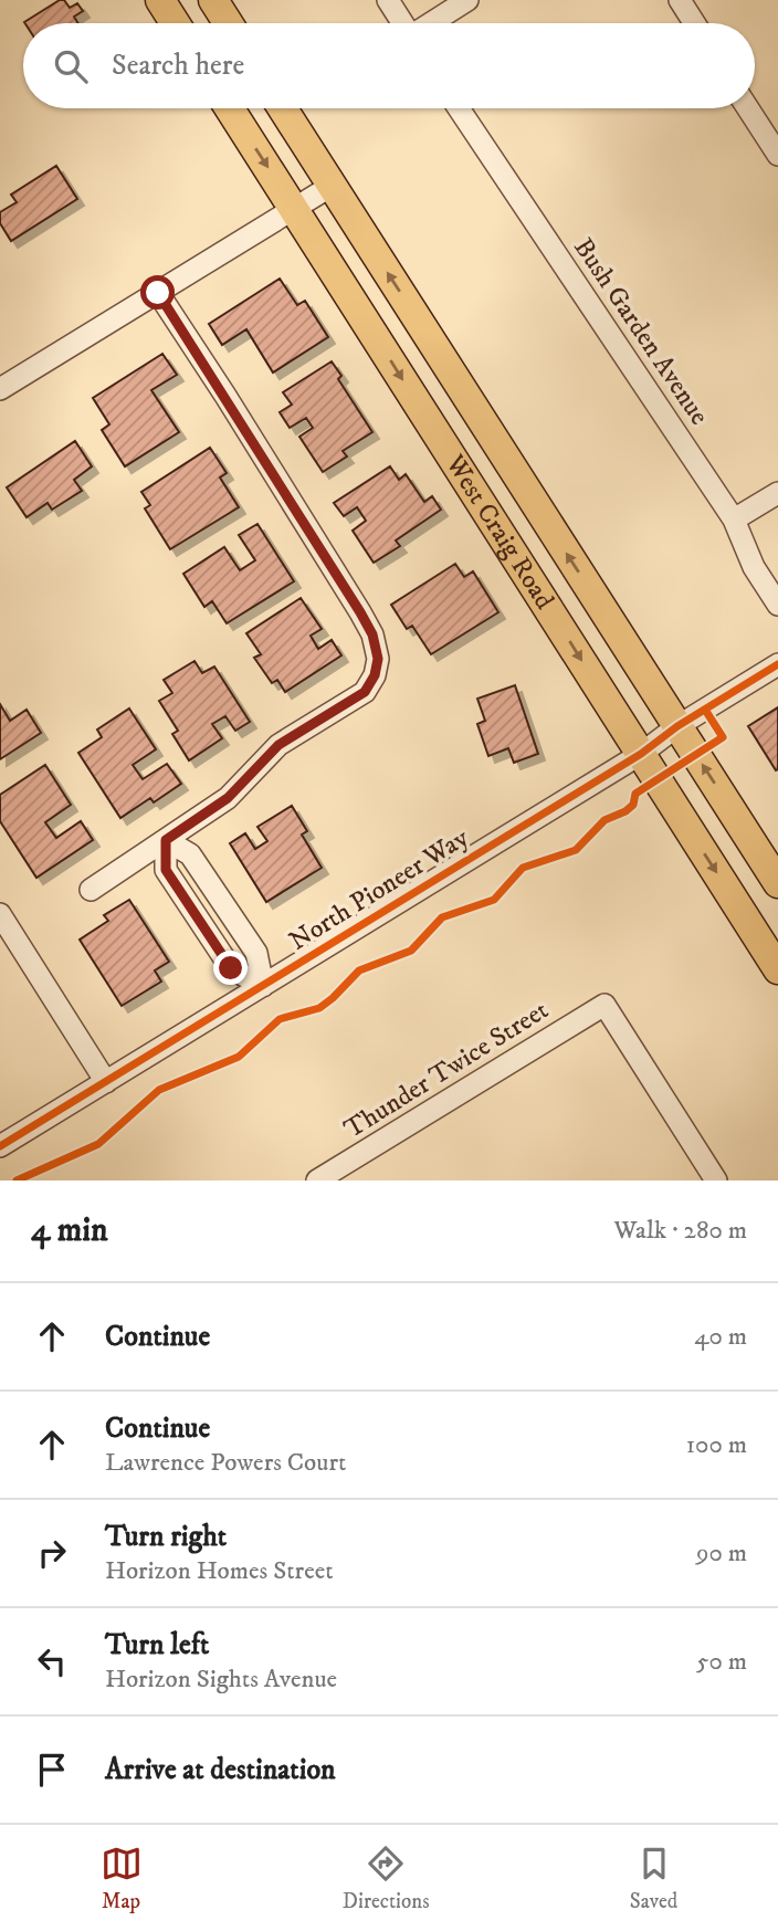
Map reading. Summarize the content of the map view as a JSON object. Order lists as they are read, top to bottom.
{
  "streets": {
    "main road": ["West Craig Road"],
    "street": ["Bush Garden Avenue", "North Pioneer Way", "Thunder Twice Street"]
  },
  "crossings": [
    ["West Craig Road", "North Pioneer Way"]
  ],
  "page": {
    "search": "Search here",
    "heading": ["4 min", "Walk · 280 m"],
    "list": [
      ["Continue", "40 m"],
      ["Continue", "Lawrence Powers Court", "100 m"],
      ["Turn right", "Horizon Homes Street", "90 m"],
      ["Turn left", "Horizon Sights Avenue", "50 m"],
      "Arrive at destination"
    ],
    "nav": ["Map", "Directions", "Saved"]
  }
}
